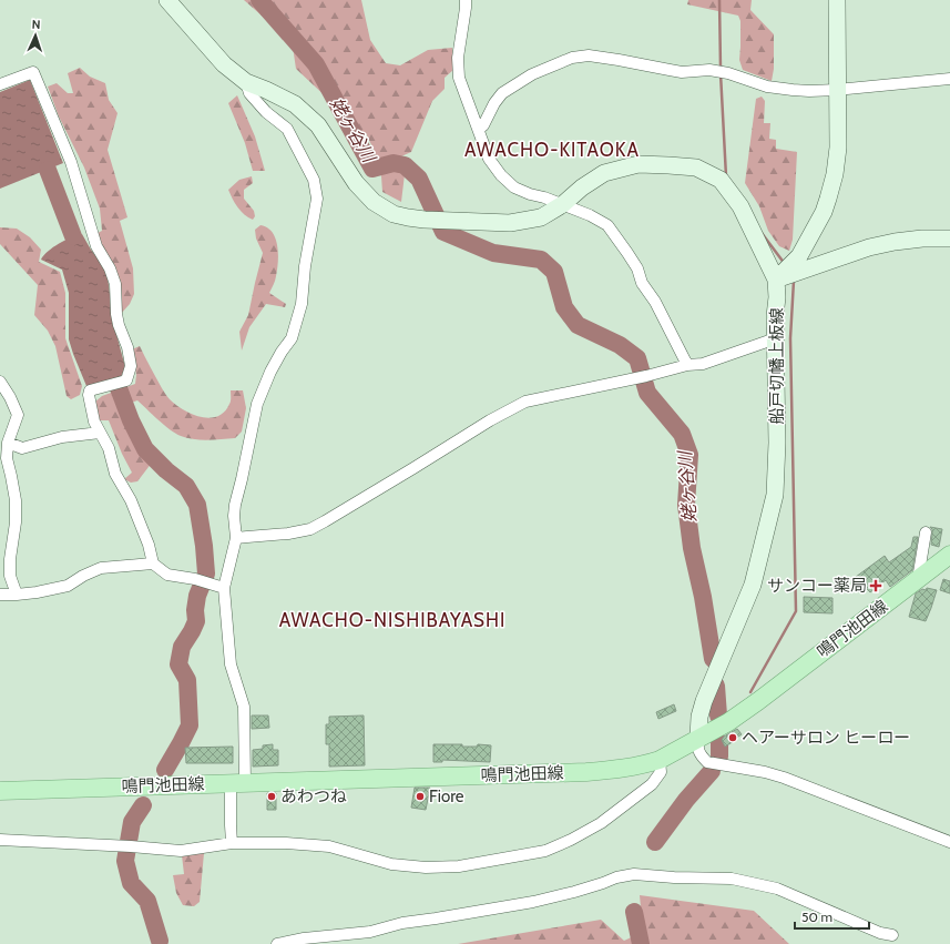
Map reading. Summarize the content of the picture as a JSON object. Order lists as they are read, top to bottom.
{
  "streets": {
    "main road": ["鳴門池田線"],
    "street": ["船戸切幡上板線"]
  },
  "crossings": [
    ["船戸切幡上板線", "鳴門池田線"]
  ],
  "districts": ["AWACHO-KITAOKA", "AWACHO-NISHIBAYASHI"],
  "water": ["姥ヶ谷川"],
  "places": {
    "health": ["サンコー薬局"],
    "other": ["ヘアーサロン ヒーロー", "あわつね", "Fiore"]
  },
  "scale_bar": "50 m",
  "north": "top"
}
